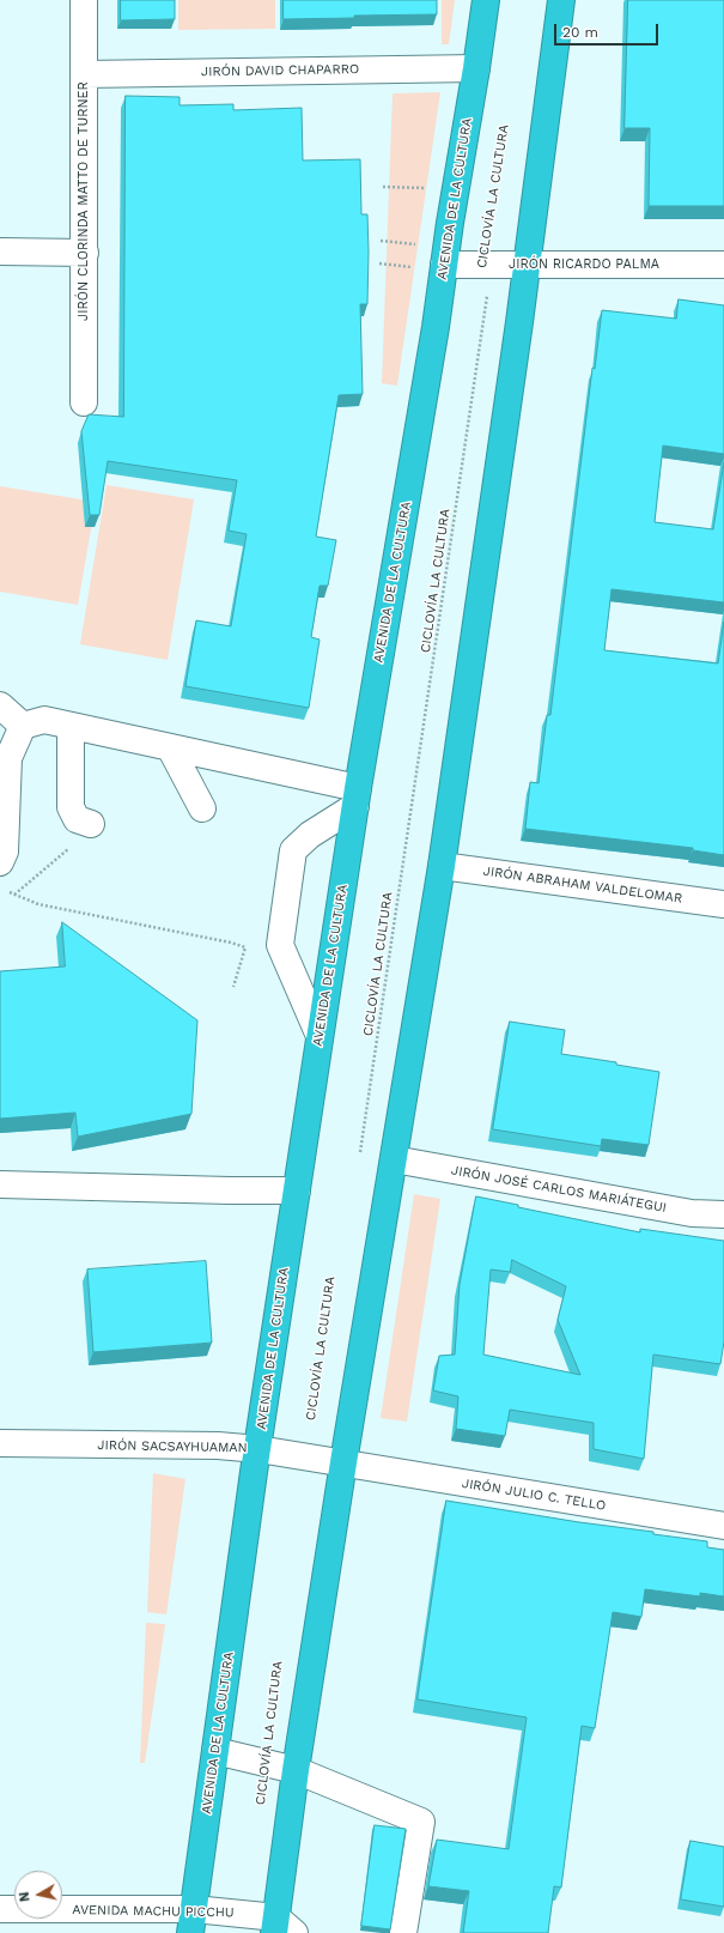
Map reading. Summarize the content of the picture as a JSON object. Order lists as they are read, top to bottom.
{
  "streets": {
    "highway": ["AVENIDA DE LA CULTURA"],
    "street": [
      "JIRÓN DAVID CHAPARRO",
      "JIRÓN CLORINDA MATTO DE TURNER",
      "JIRÓN RICARDO PALMA",
      "JIRÓN ABRAHAM VALDELOMAR",
      "JIRÓN JOSÉ CARLOS MARIÁTEGUI",
      "JIRÓN SACSAYHUAMAN",
      "JIRÓN JULIO C. TELLO",
      "AVENIDA MACHU PICCHU"
    ],
    "path": ["CICLOVÍA LA CULTURA"]
  },
  "crossings": [
    ["JIRÓN DAVID CHAPARRO", "AVENIDA DE LA CULTURA"],
    ["JIRÓN DAVID CHAPARRO", "JIRÓN CLORINDA MATTO DE TURNER"],
    ["CICLOVÍA LA CULTURA", "JIRÓN RICARDO PALMA"],
    ["AVENIDA DE LA CULTURA", "JIRÓN RICARDO PALMA"],
    ["AVENIDA DE LA CULTURA", "JIRÓN SACSAYHUAMAN"],
    ["AVENIDA DE LA CULTURA", "AVENIDA MACHU PICCHU"],
    ["JIRÓN SACSAYHUAMAN", "JIRÓN JULIO C. TELLO"]
  ],
  "scale_bar": "20 m",
  "north": "left"
}
